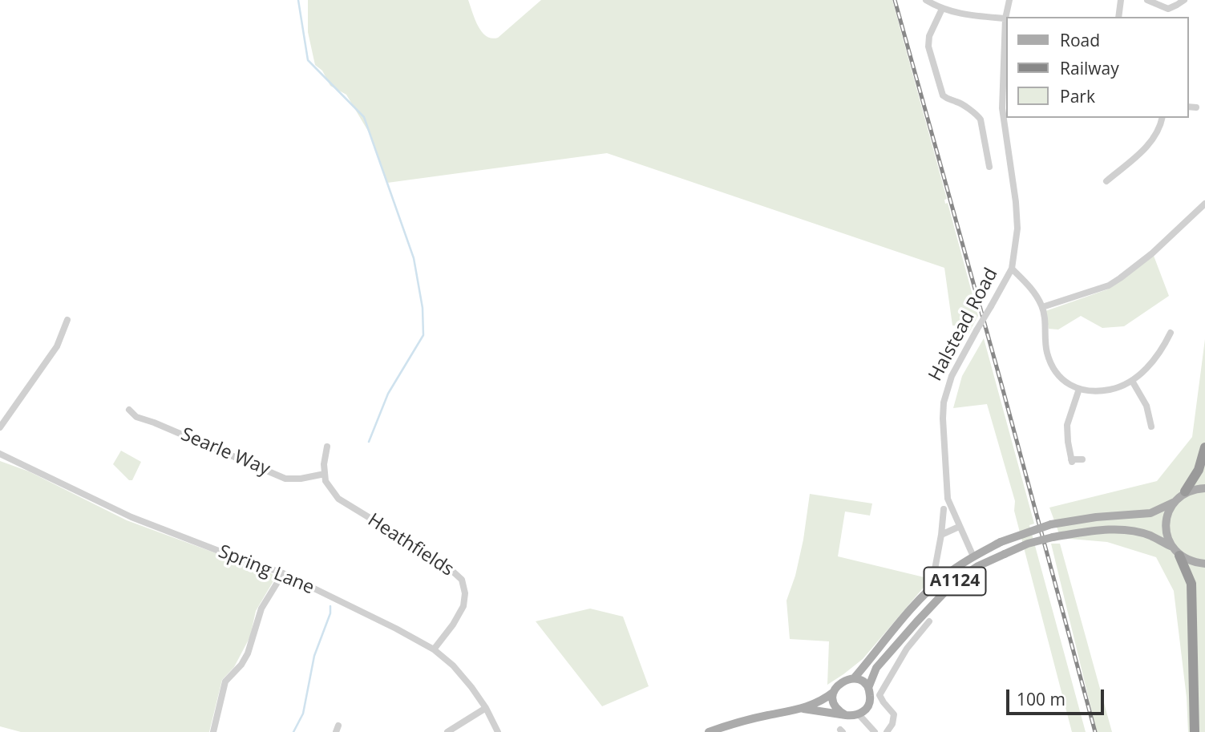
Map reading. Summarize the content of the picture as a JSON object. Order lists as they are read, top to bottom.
{
  "streets": {
    "main road": ["A1124"],
    "street": [
      "Halstead Road",
      "Searle Way",
      "Heathfields",
      "Spring Lane"
    ]
  },
  "crossings": [
    ["Halstead Road", "A1124"],
    ["Searle Way", "Heathfields"],
    ["Heathfields", "Spring Lane"]
  ],
  "legend": ["Road", "Railway", "Park"],
  "scale_bar": "100 m"
}
